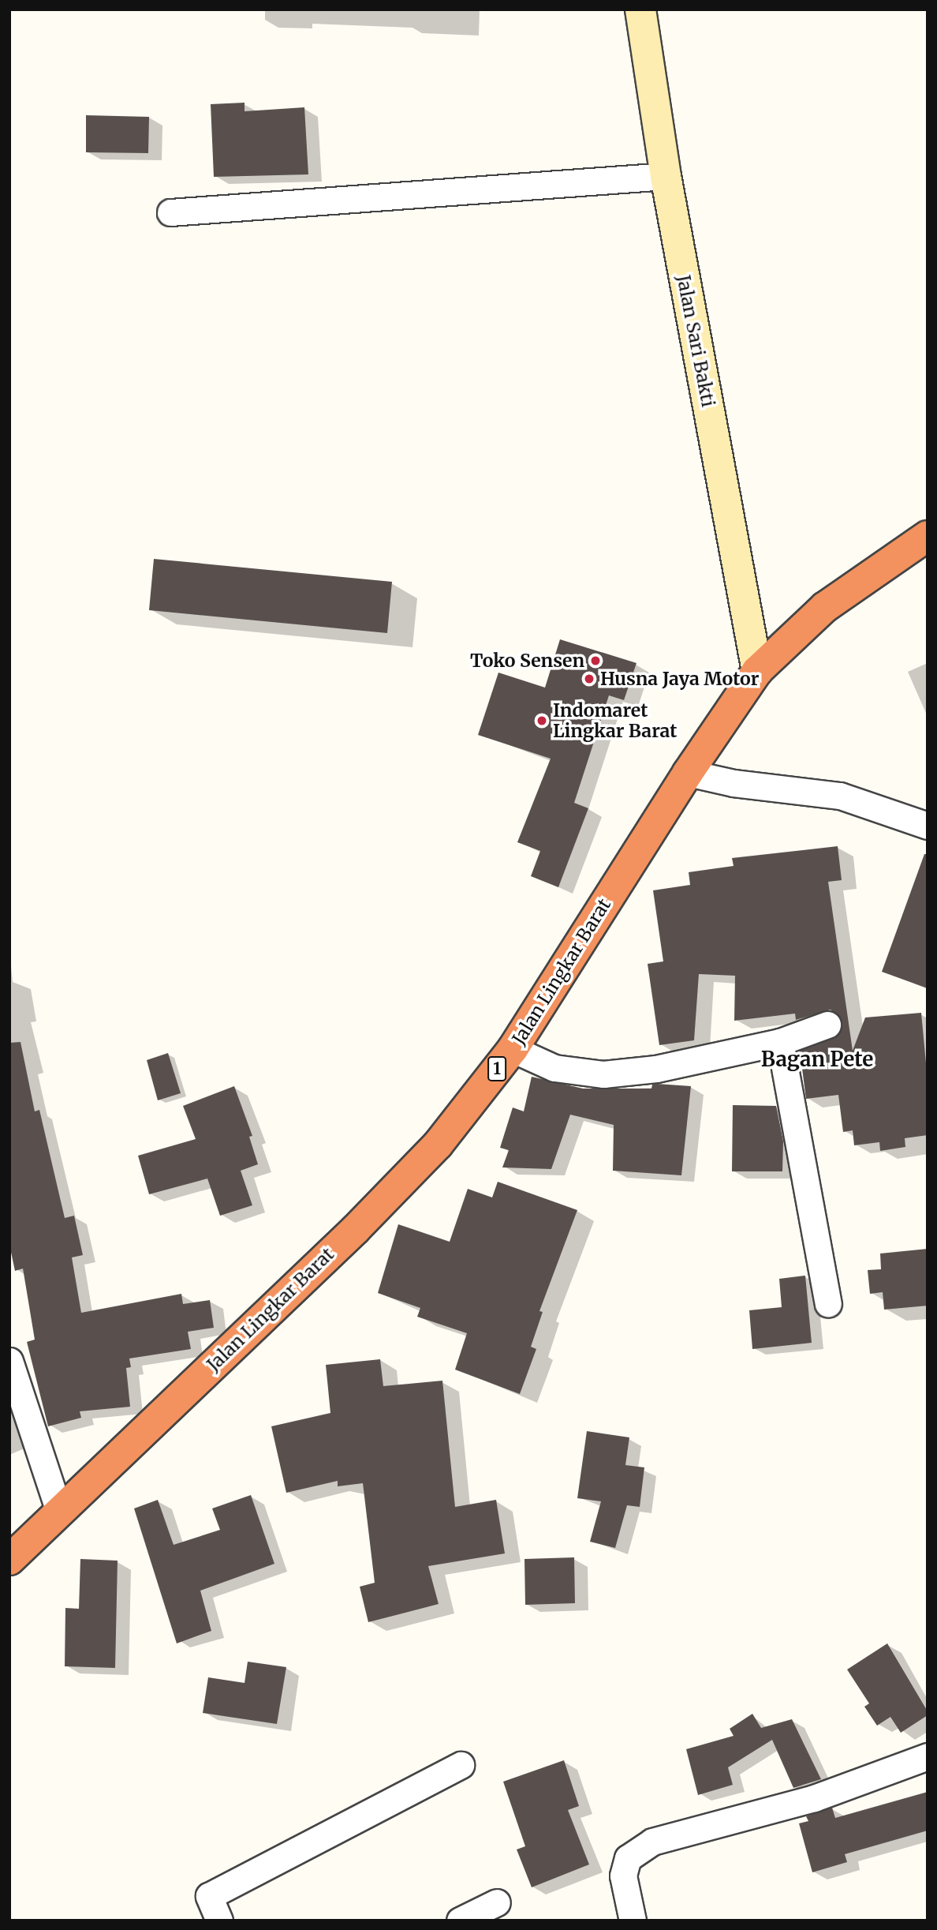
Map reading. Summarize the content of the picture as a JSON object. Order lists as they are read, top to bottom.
{
  "streets": {
    "highway": ["Jalan Lingkar Barat", "1"],
    "main road": ["Jalan Sari Bakti"]
  },
  "crossings": [
    ["Jalan Sari Bakti", "Jalan Lingkar Barat"]
  ],
  "districts": ["Bagan Pete"],
  "places": ["Toko Sensen", "Husna Jaya Motor", "Indomaret Lingkar Barat"]
}
